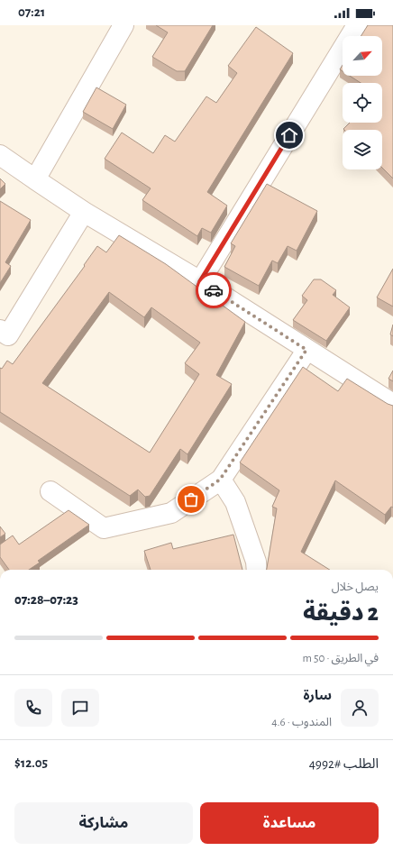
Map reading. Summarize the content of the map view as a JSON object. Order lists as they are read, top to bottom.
{
  "north": "top right",
  "page": {
    "status": "07:21",
    "heading": ["2 دقيقة", "يصل خلال", "07:23–07:28"],
    "panel": [
      "سارة",
      "المندوب · 4.6",
      "الطلب #4992",
      "$12.05"
    ],
    "bar": "في الطريق · 50 m",
    "buttons": ["مساعدة", "مشاركة"]
  }
}
